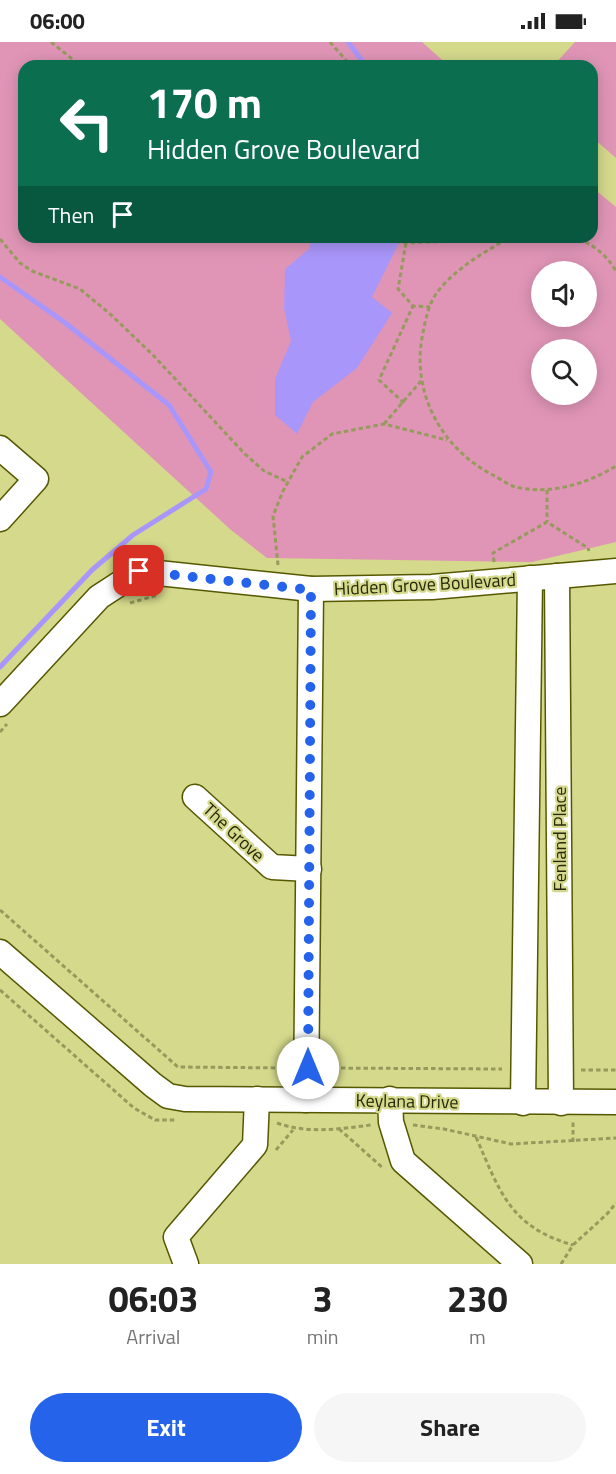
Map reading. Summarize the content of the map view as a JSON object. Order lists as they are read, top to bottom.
{
  "streets": {
    "street": [
      "Hidden Grove Boulevard",
      "The Grove",
      "Fenland Place",
      "Keylana Drive"
    ]
  },
  "crossings": [
    ["Hidden Grove Boulevard", "Fenland Place"],
    ["Fenland Place", "Keylana Drive"]
  ],
  "page": {
    "status": "06:00",
    "turn": ["170 m", "Hidden Grove Boulevard"],
    "then": "Then",
    "eta": [
      "06:03",
      "Arrival",
      "3",
      "min",
      "230",
      "m"
    ],
    "buttons": ["Exit", "Share"]
  }
}
